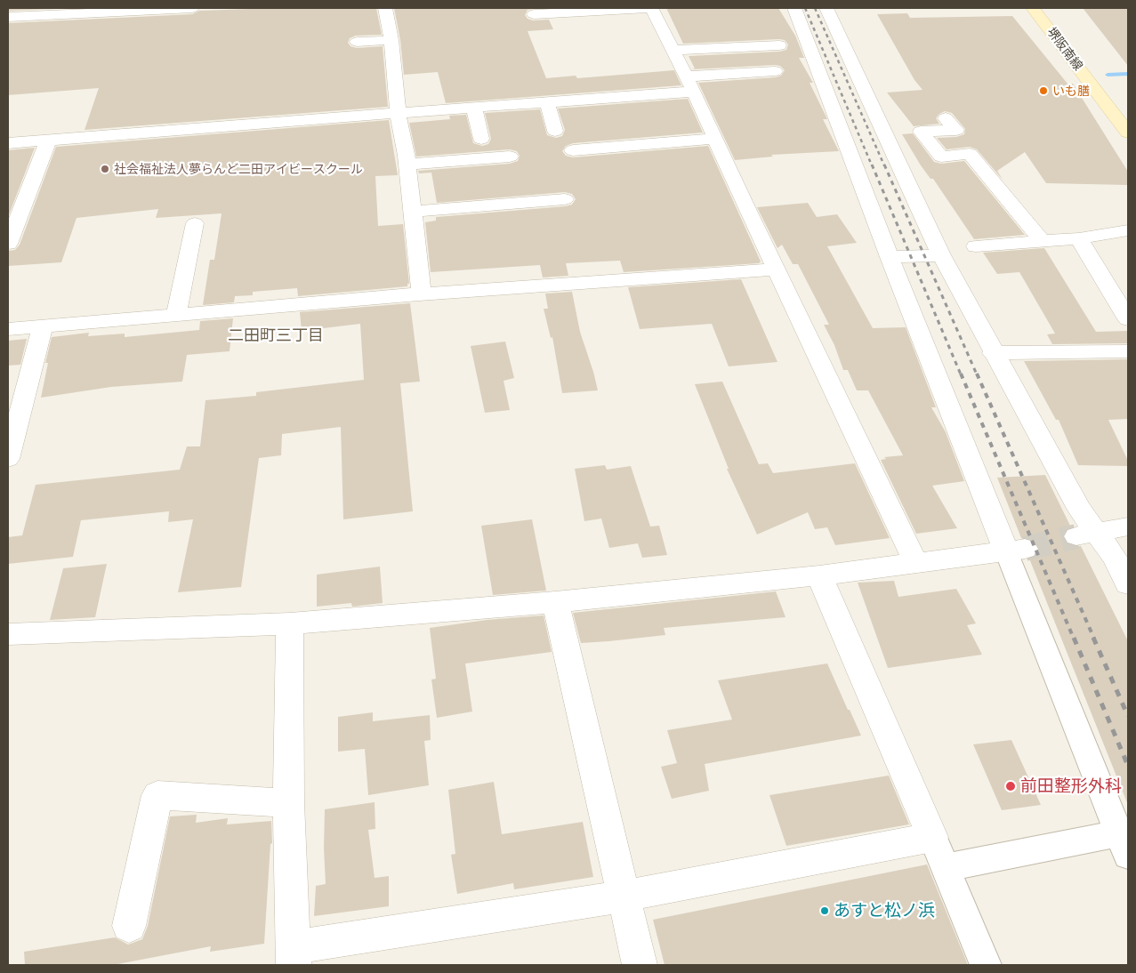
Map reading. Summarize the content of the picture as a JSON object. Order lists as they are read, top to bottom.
{
  "streets": {
    "main road": ["堺阪南線"]
  },
  "districts": ["二田町三丁目"],
  "places": [
    "いも膳",
    "社会福祉法人夢らんど二田アイビースクール",
    "前田整形外科",
    "あすと松ノ浜"
  ]
}
